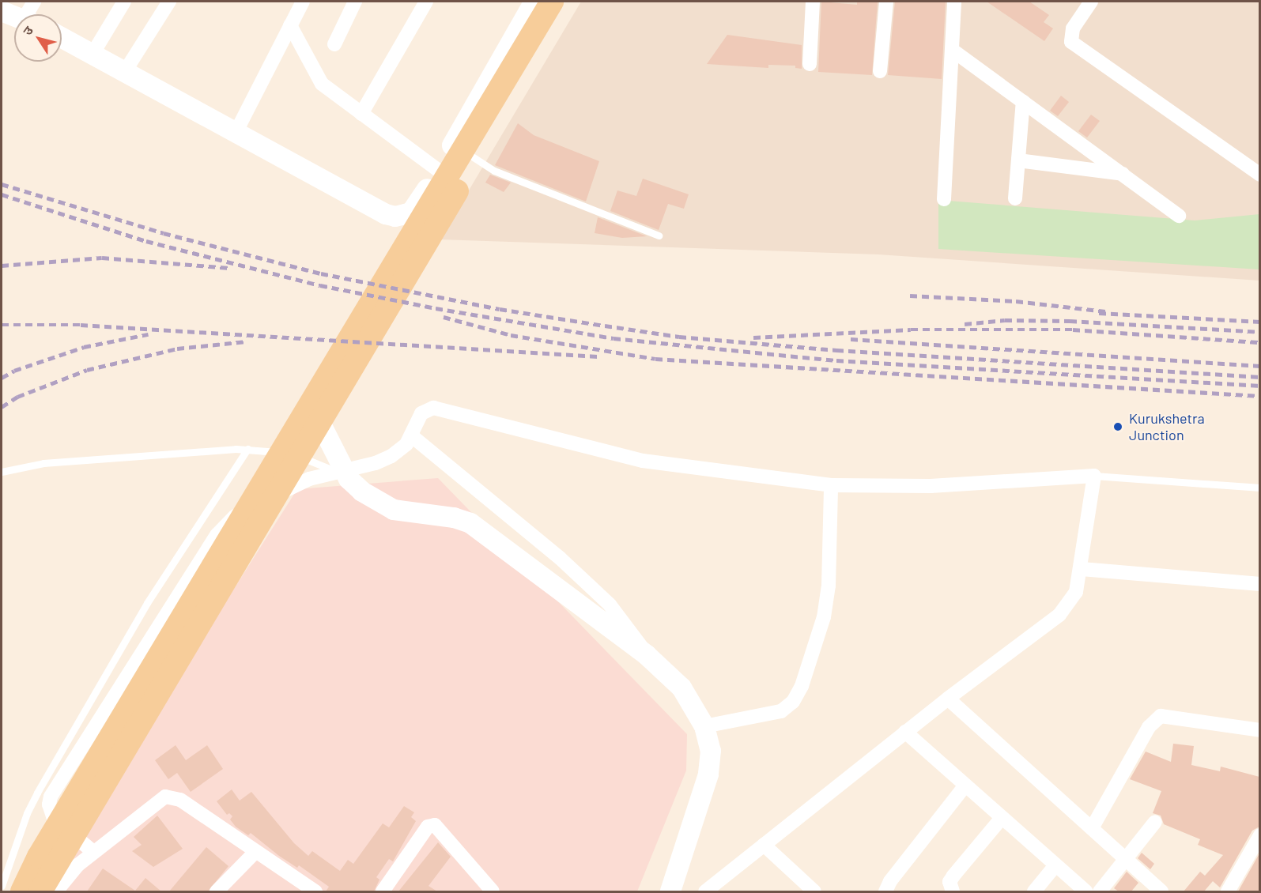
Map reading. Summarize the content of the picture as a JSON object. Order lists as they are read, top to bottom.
{
  "places": ["Kurukshetra Junction"],
  "north": "top left"
}
